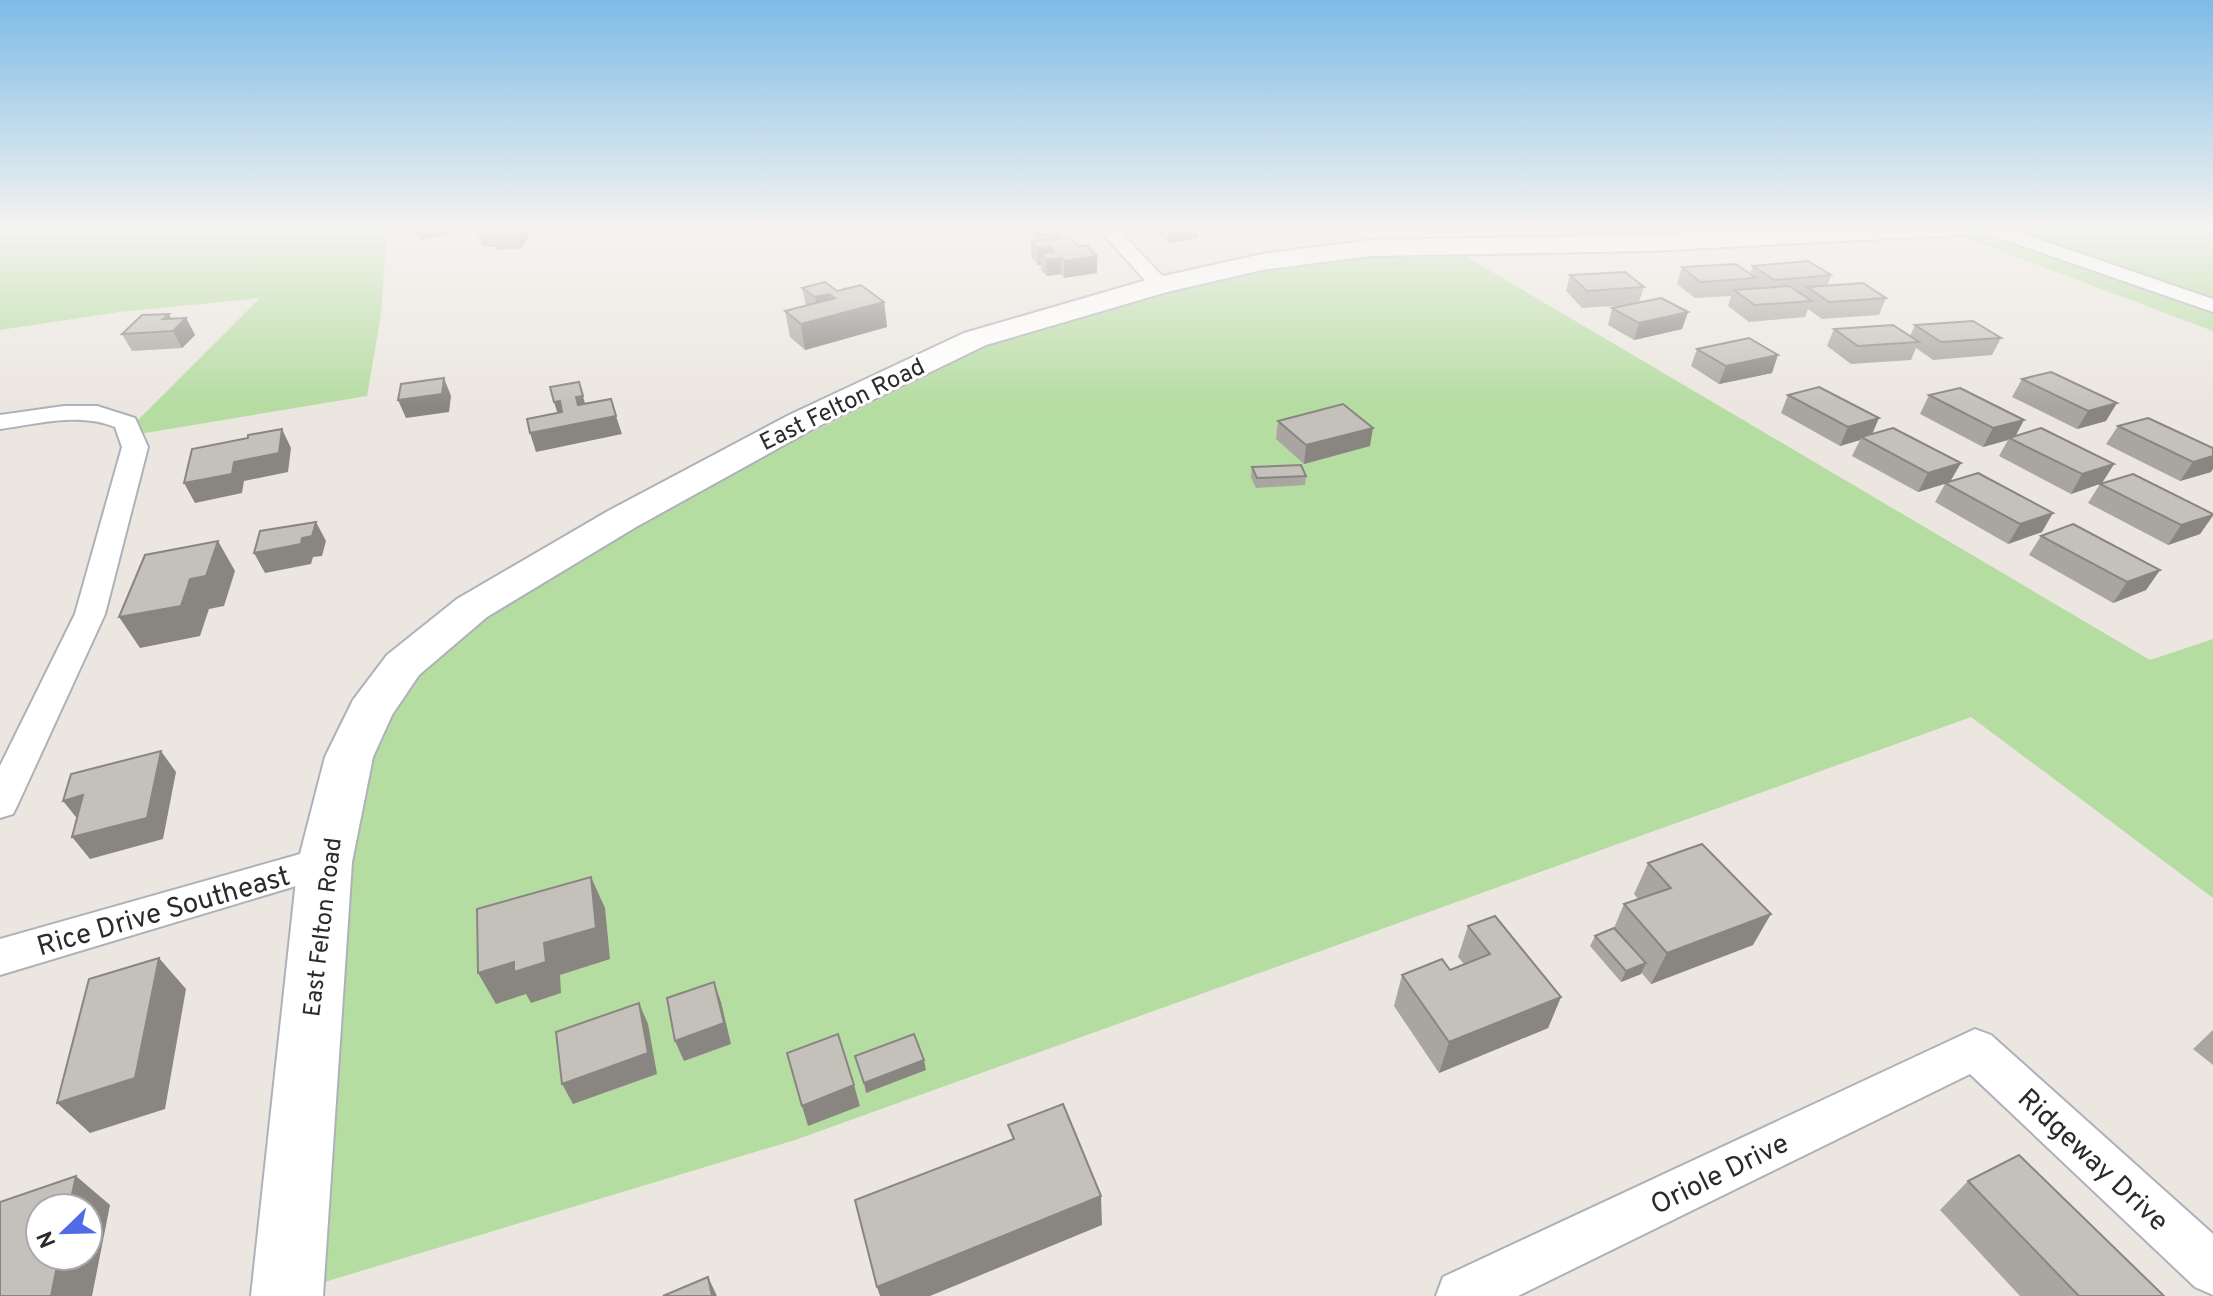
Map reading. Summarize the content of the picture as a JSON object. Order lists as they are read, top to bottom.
{
  "streets": {
    "street": [
      "East Felton Road",
      "Rice Drive Southeast",
      "Ridgeway Drive",
      "Oriole Drive"
    ]
  },
  "crossings": [
    ["East Felton Road", "Rice Drive Southeast"],
    ["Ridgeway Drive", "Oriole Drive"]
  ],
  "north": "bottom left"
}
